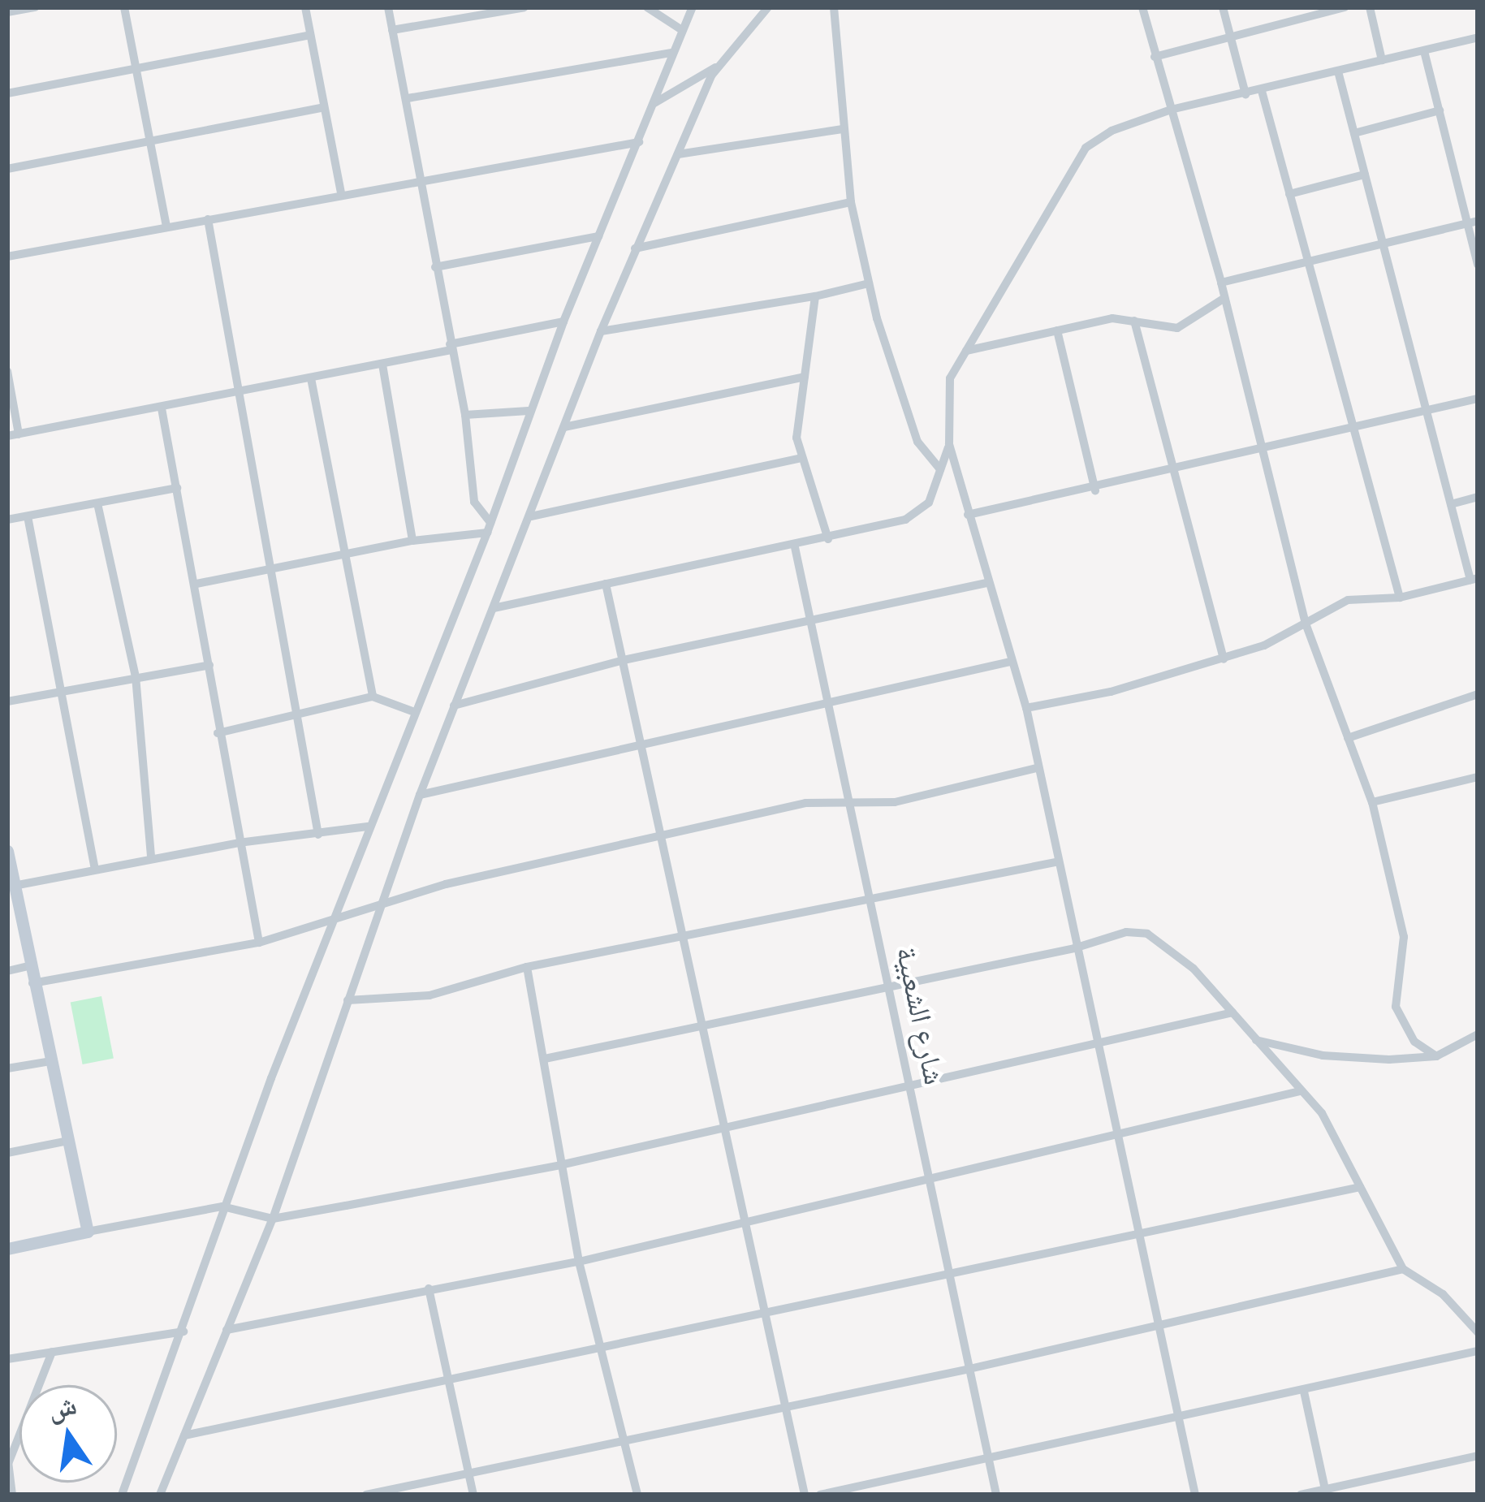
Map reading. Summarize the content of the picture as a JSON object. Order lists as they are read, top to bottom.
{
  "streets": {
    "street": ["شارع الشعبية"]
  },
  "north": "top"
}
